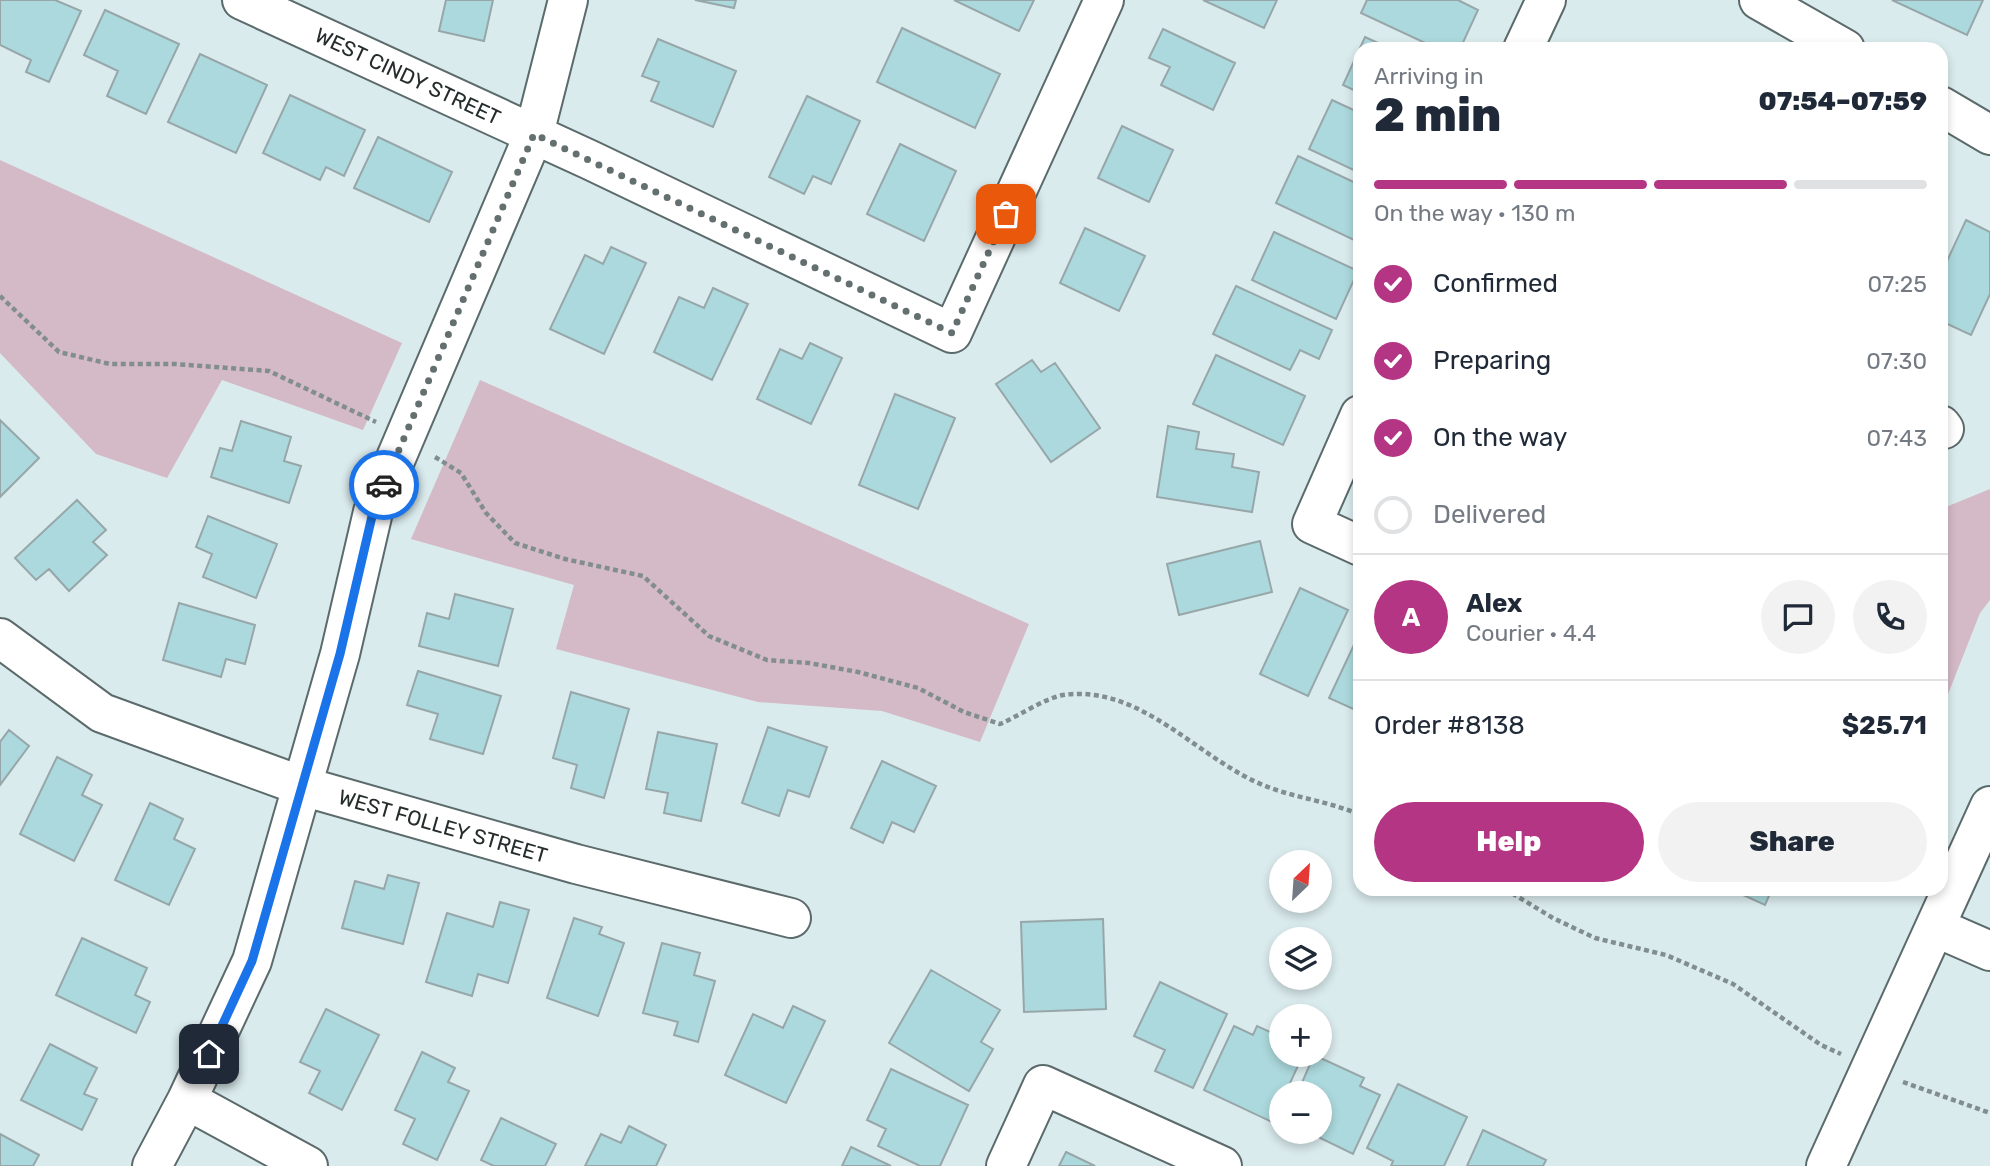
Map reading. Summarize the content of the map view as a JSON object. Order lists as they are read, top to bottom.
{
  "streets": {
    "street": ["WEST CINDY STREET", "WEST FOLLEY STREET"]
  },
  "north": "top right",
  "page": {
    "heading": ["2 min", "Arriving in", "07:54–07:59"],
    "panel": [
      "Alex",
      "Courier · 4.4",
      "Order #8138",
      "$25.71"
    ],
    "bar": "On the way · 130 m",
    "list": [
      ["Confirmed", "07:25"],
      ["Preparing", "07:30"],
      ["On the way", "07:43"],
      "Delivered"
    ],
    "round": "A",
    "buttons": ["Help", "Share"],
    "map_buttons": ["+", "−"]
  }
}
